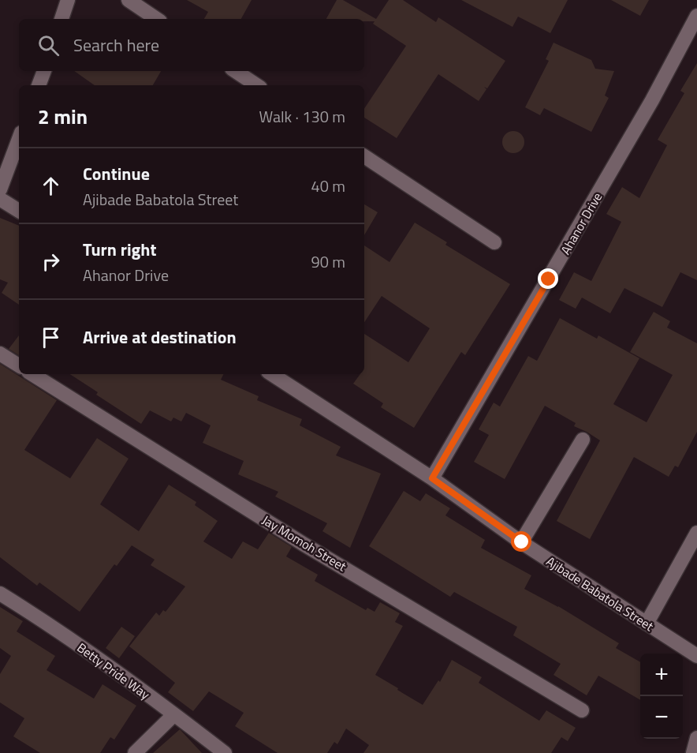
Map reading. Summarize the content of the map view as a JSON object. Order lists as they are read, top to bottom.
{
  "streets": {
    "street": [
      "Ahanor Drive",
      "Jay Momoh Street",
      "Ajibade Babatola Street",
      "Betty Pride Way"
    ]
  },
  "crossings": [
    ["Ahanor Drive", "Ajibade Babatola Street"]
  ],
  "page": {
    "search": "Search here",
    "heading": ["2 min", "Walk · 130 m"],
    "list": [
      ["Continue", "Ajibade Babatola Street", "40 m"],
      ["Turn right", "Ahanor Drive", "90 m"],
      "Arrive at destination"
    ],
    "map_buttons": ["+", "−"]
  }
}
